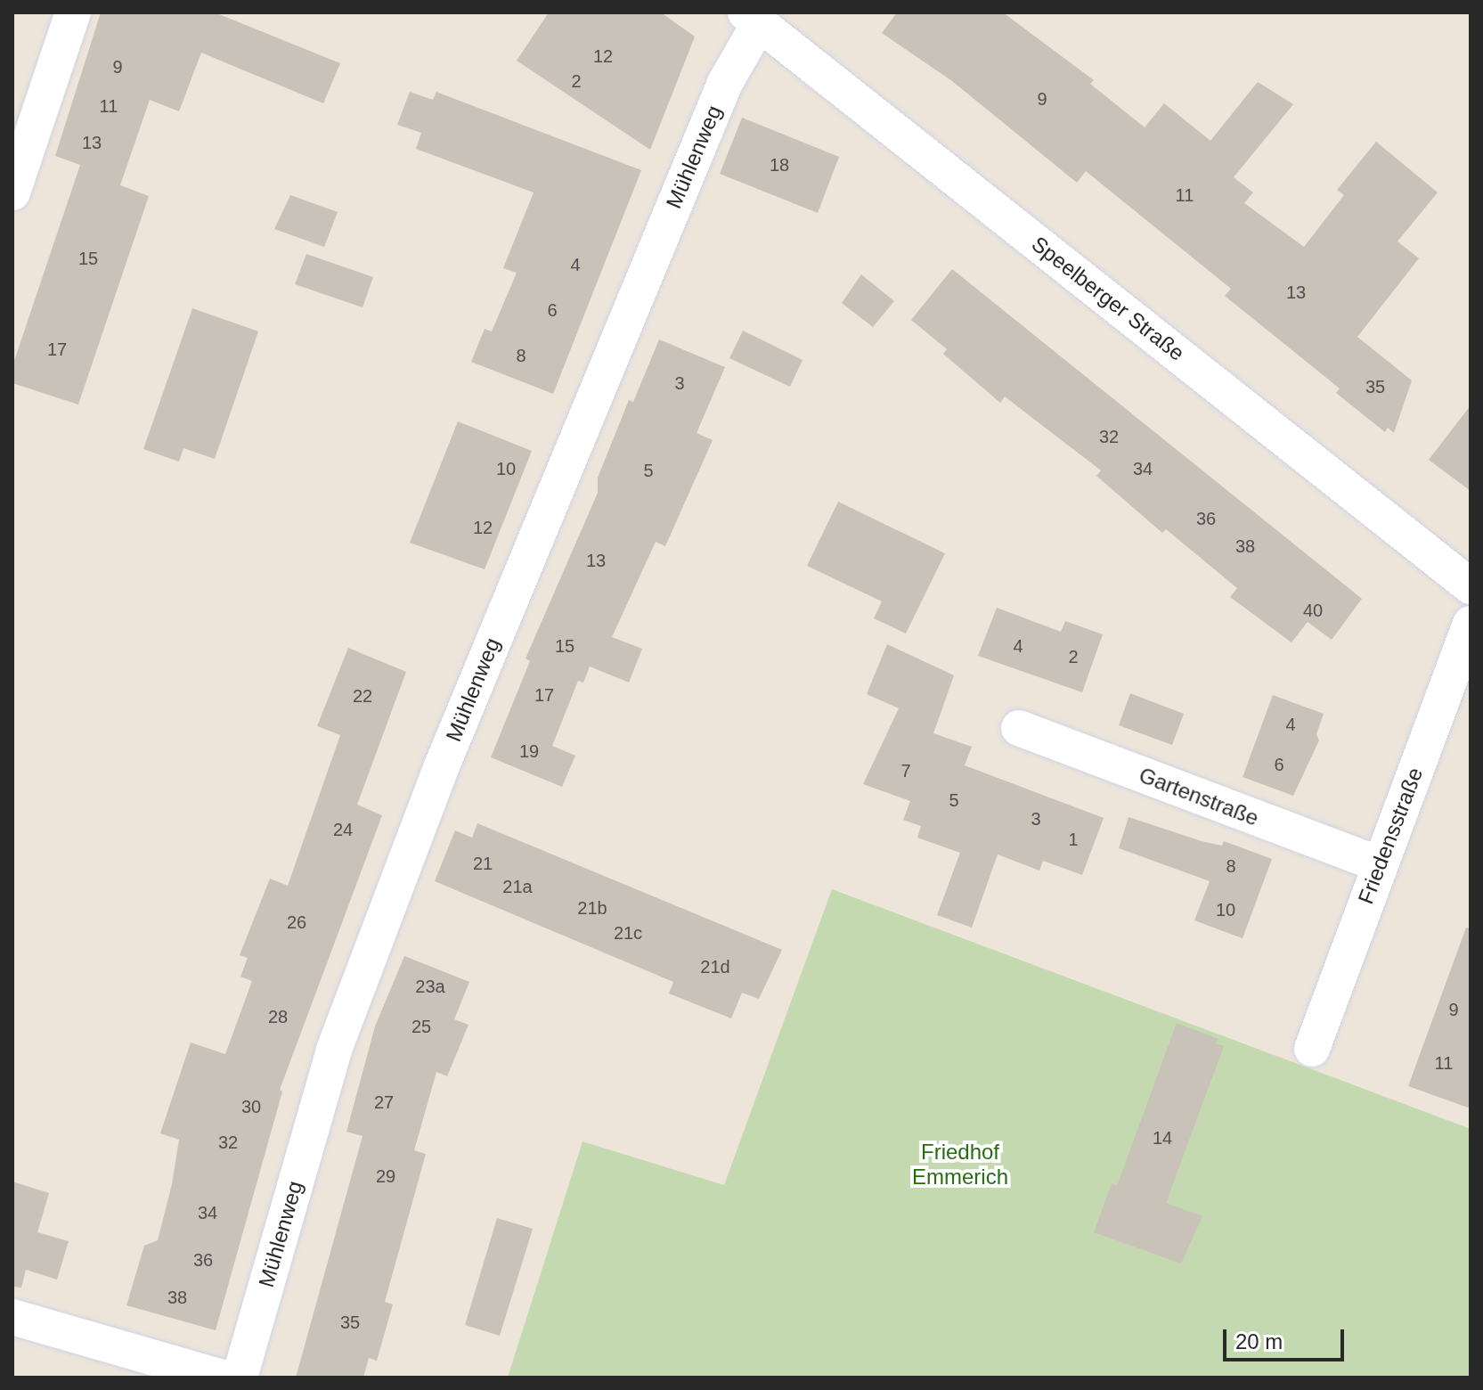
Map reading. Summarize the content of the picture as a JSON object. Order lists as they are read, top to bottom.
{
  "streets": {
    "street": [
      "Mühlenweg",
      "Speelberger Straße",
      "Gartenstraße",
      "Friedensstraße"
    ]
  },
  "crossings": [
    ["Mühlenweg", "Speelberger Straße"],
    ["Gartenstraße", "Friedensstraße"]
  ],
  "parks": ["Friedhof Emmerich"],
  "house_numbers": [
    "12",
    "9",
    "2",
    "9",
    "11",
    "13",
    "18",
    "11",
    "15",
    "4",
    "13",
    "6",
    "17",
    "8",
    "3",
    "35",
    "32",
    "10",
    "34",
    "5",
    "36",
    "12",
    "38",
    "13",
    "40",
    "15",
    "4",
    "2",
    "17",
    "22",
    "4",
    "19",
    "6",
    "7",
    "5",
    "3",
    "24",
    "1",
    "21",
    "8",
    "21a",
    "21b",
    "10",
    "26",
    "21c",
    "21d",
    "23a",
    "9",
    "28",
    "25",
    "11",
    "27",
    "30",
    "14",
    "32",
    "29",
    "34",
    "36",
    "38",
    "35"
  ],
  "scale_bar": "20 m"
}
